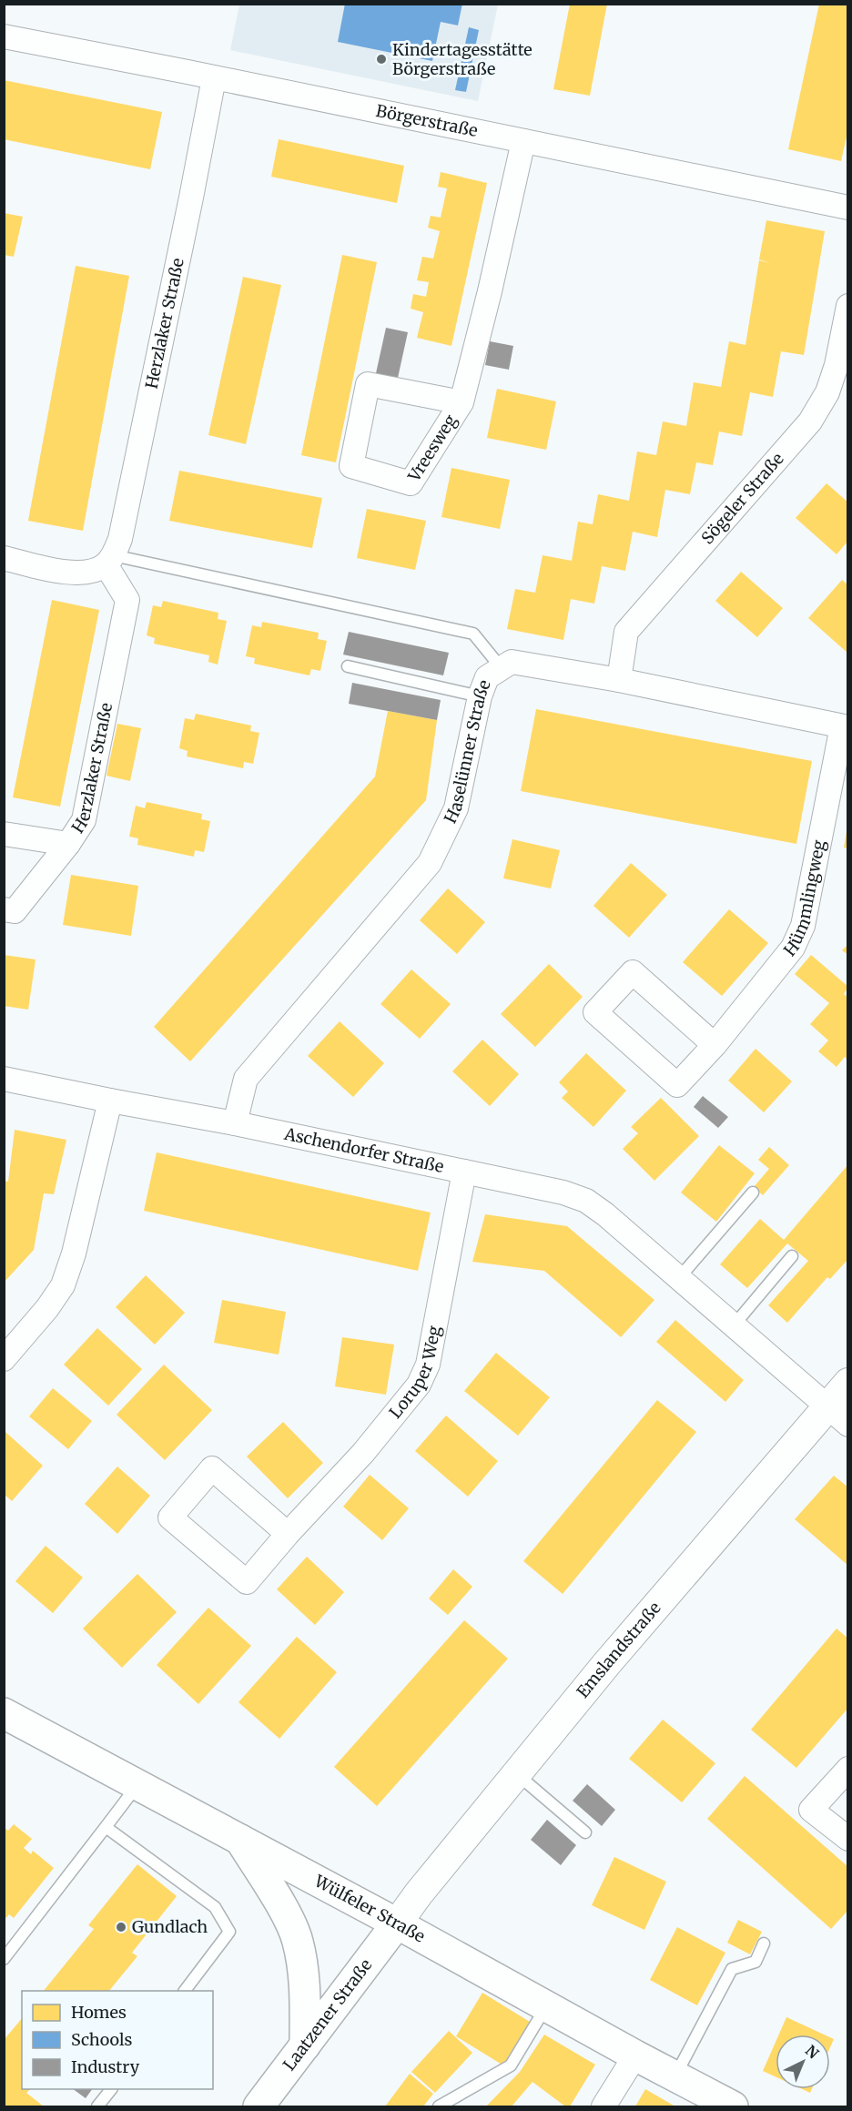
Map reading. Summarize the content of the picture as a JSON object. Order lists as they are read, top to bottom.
{
  "streets": {
    "main road": ["Wülfeler Straße", "Laatzener Straße"],
    "street": [
      "Börgerstraße",
      "Herzlaker Straße",
      "Vreesweg",
      "Sögeler Straße",
      "Haselünner Straße",
      "Hümmlingweg",
      "Aschendorfer Straße",
      "Loruper Weg",
      "Emslandstraße"
    ]
  },
  "crossings": [
    ["Börgerstraße", "Herzlaker Straße"],
    ["Börgerstraße", "Vreesweg"],
    ["Sögeler Straße", "Haselünner Straße"],
    ["Haselünner Straße", "Hümmlingweg"],
    ["Haselünner Straße", "Aschendorfer Straße"],
    ["Aschendorfer Straße", "Loruper Weg"],
    ["Aschendorfer Straße", "Emslandstraße"],
    ["Emslandstraße", "Wülfeler Straße"],
    ["Emslandstraße", "Laatzener Straße"],
    ["Wülfeler Straße", "Laatzener Straße"]
  ],
  "places": ["Kindertagesstätte Börgerstraße", "Gundlach"],
  "legend": ["Homes", "Schools", "Industry"],
  "north": "top right"
}
